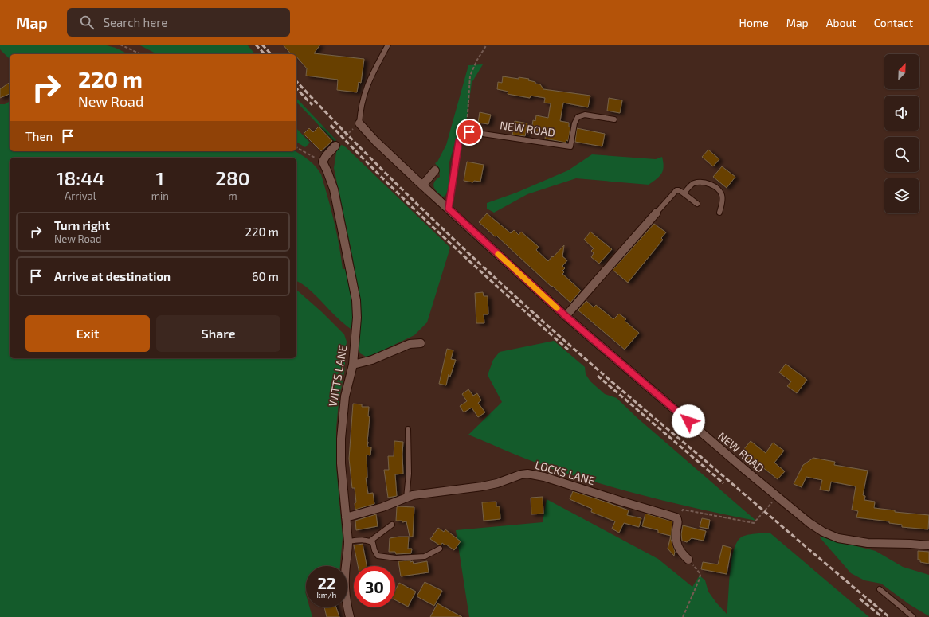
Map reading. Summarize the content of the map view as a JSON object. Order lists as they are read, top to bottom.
{
  "streets": {
    "street": ["NEW ROAD", "WITTS LANE", "LOCKS LANE"]
  },
  "crossings": [
    ["WITTS LANE", "LOCKS LANE"]
  ],
  "north": "top right",
  "page": {
    "header": "Map",
    "search": "Search here",
    "nav": [
      "Home",
      "Map",
      "About",
      "Contact"
    ],
    "turn": ["220 m", "New Road"],
    "then": "Then",
    "eta": [
      "18:44",
      "Arrival",
      "1",
      "min",
      "280",
      "m"
    ],
    "list": [
      {
        "name": "Turn right",
        "note": "New Road",
        "value": "220 m"
      },
      {
        "name": "Arrive at destination",
        "value": "60 m"
      }
    ],
    "buttons": ["Exit", "Share"],
    "speed": "22 km/h",
    "limit": "30"
  }
}
